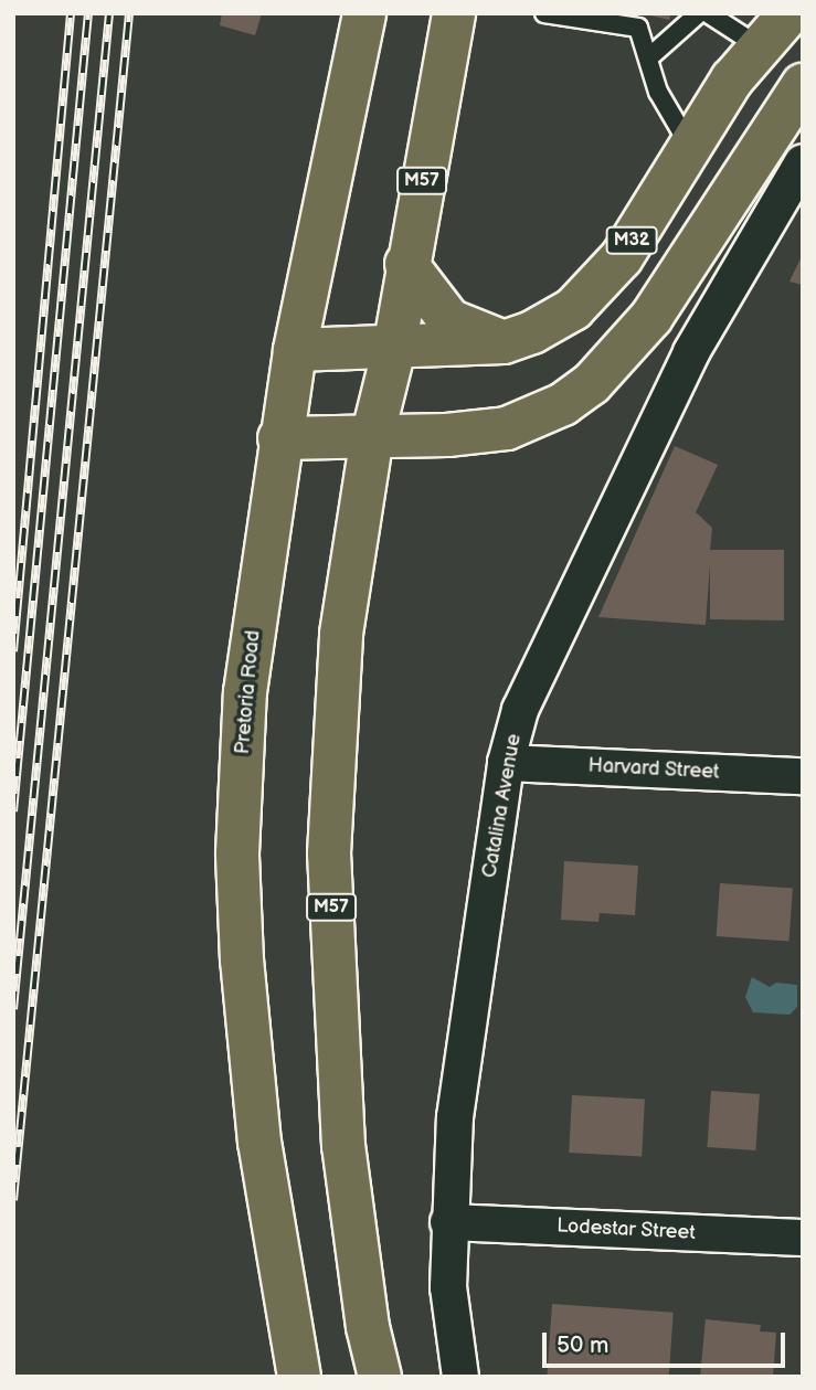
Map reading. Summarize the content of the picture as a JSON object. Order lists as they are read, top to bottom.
{
  "streets": {
    "main road": ["M57", "M32", "Pretoria Road"],
    "street": ["Harvard Street", "Catalina Avenue", "Lodestar Street"]
  },
  "crossings": [
    ["M57", "M32"],
    ["M32", "Pretoria Road"],
    ["Harvard Street", "Catalina Avenue"],
    ["Catalina Avenue", "Lodestar Street"]
  ],
  "scale_bar": "50 m"
}
